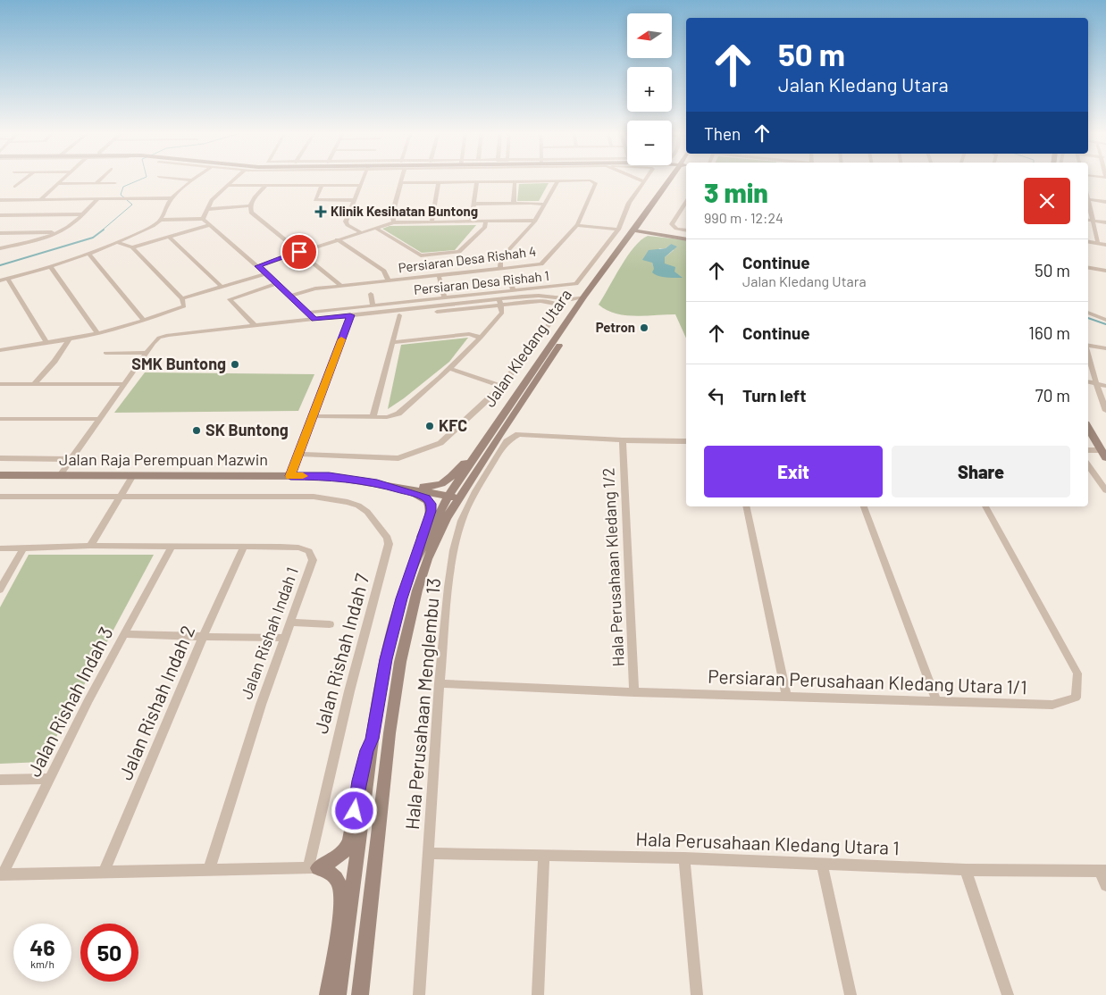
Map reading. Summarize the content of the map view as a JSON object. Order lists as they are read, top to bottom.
{
  "streets": {
    "main road": ["Jalan Kledang Utara", "Jalan Raja Perempuan Mazwin"],
    "street": [
      "Persiaran Desa Rishah 4",
      "Persiaran Desa Rishah 1",
      "Hala Perusahaan Kledang 1/2",
      "Jalan Rishah Indah 1",
      "Jalan Rishah Indah 7",
      "Persiaran Perusahaan Kledang Utara 1/1",
      "Jalan Rishah Indah 3",
      "Jalan Rishah Indah 2",
      "Hala Perusahaan Menglembu 13",
      "Hala Perusahaan Kledang Utara 1"
    ]
  },
  "crossings": [
    ["Jalan Kledang Utara", "Jalan Raja Perempuan Mazwin"],
    ["Hala Perusahaan Kledang 1/2", "Persiaran Perusahaan Kledang Utara 1/1"],
    ["Jalan Rishah Indah 1", "Jalan Rishah Indah 3"],
    ["Jalan Rishah Indah 1", "Jalan Rishah Indah 2"],
    ["Persiaran Perusahaan Kledang Utara 1/1", "Hala Perusahaan Menglembu 13"],
    ["Hala Perusahaan Menglembu 13", "Hala Perusahaan Kledang Utara 1"]
  ],
  "places": {
    "health": ["Klinik Kesihatan Buntong"],
    "other": [
      "Petron",
      "SMK Buntong",
      "KFC",
      "SK Buntong"
    ]
  },
  "north": "left",
  "page": {
    "map_buttons": ["+", "−"],
    "turn": ["50 m", "Jalan Kledang Utara"],
    "then": "Then",
    "heading": ["3 min", "990 m · 12:24"],
    "list": [
      {
        "name": "Continue",
        "note": "Jalan Kledang Utara",
        "value": "50 m"
      },
      {
        "name": "Continue",
        "value": "160 m"
      },
      {
        "name": "Turn left",
        "value": "70 m"
      }
    ],
    "buttons": ["Exit", "Share"],
    "speed": "46 km/h",
    "limit": "50"
  }
}
